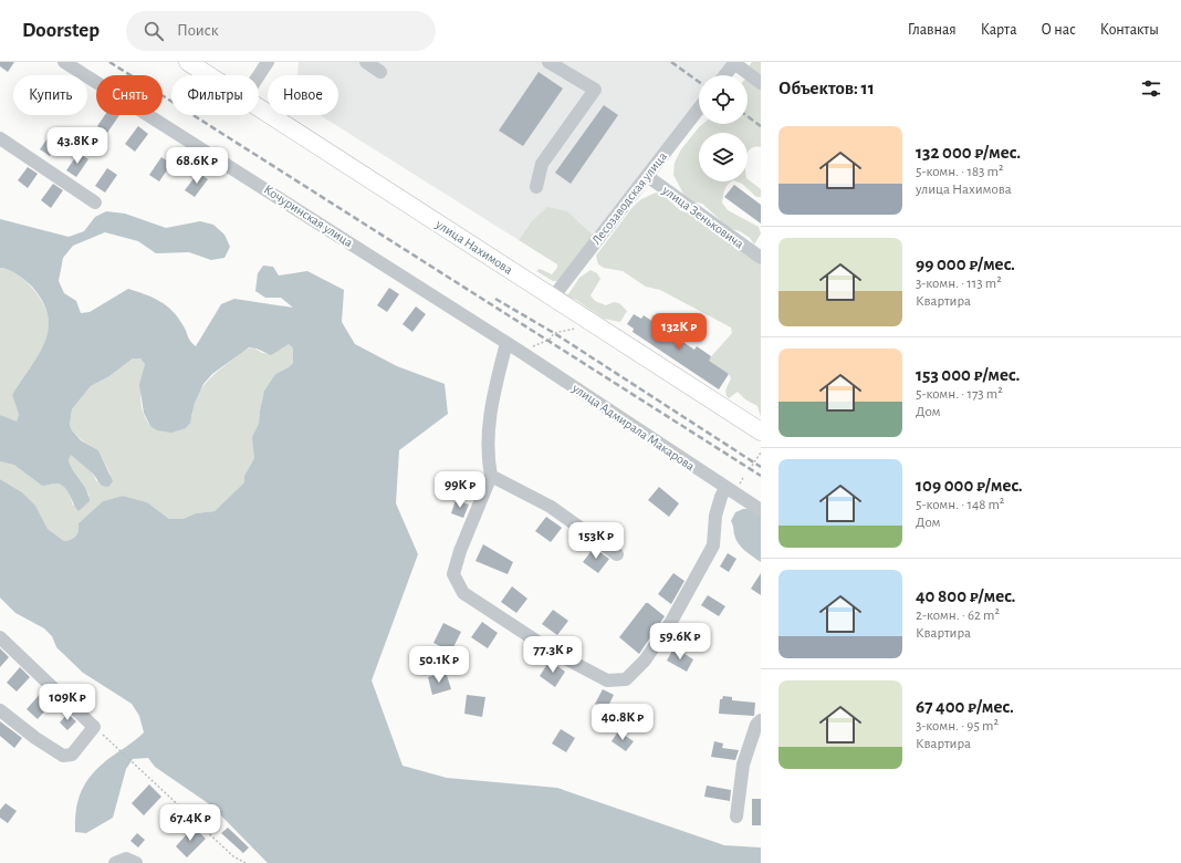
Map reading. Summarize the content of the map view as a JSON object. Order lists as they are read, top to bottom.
{
  "streets": {
    "main road": ["улица Нахимова"],
    "street": [
      "Лесозаводская улица",
      "Кочуринская улица",
      "улица Зеньковича",
      "улица Адмирала Макарова"
    ]
  },
  "crossings": [
    ["Лесозаводская улица", "улица Зеньковича"],
    ["Лесозаводская улица", "улица Нахимова"],
    ["Кочуринская улица", "улица Адмирала Макарова"]
  ],
  "page": {
    "header": "Doorstep",
    "search": "Поиск",
    "nav": [
      "Главная",
      "Карта",
      "О нас",
      "Контакты"
    ],
    "heading": "Объектов: 11",
    "chip": [
      "Купить",
      "Снять",
      "Фильтры",
      "Новое"
    ],
    "list": [
      {
        "name": "132 000 ₽/мес.",
        "note": "5-комн. · 183 m² · улица Нахимова"
      },
      {
        "name": "99 000 ₽/мес.",
        "note": "3-комн. · 113 m² · Квартира"
      },
      {
        "name": "153 000 ₽/мес.",
        "note": "5-комн. · 173 m² · Дом"
      },
      {
        "name": "109 000 ₽/мес.",
        "note": "5-комн. · 148 m² · Дом"
      },
      {
        "name": "40 800 ₽/мес.",
        "note": "2-комн. · 62 m² · Квартира"
      },
      {
        "name": "67 400 ₽/мес.",
        "note": "3-комн. · 95 m² · Квартира"
      }
    ],
    "price": [
      "43.8K ₽",
      "68.6K ₽",
      "132K ₽",
      "99K ₽",
      "153K ₽",
      "59.6K ₽",
      "77.3K ₽",
      "50.1K ₽",
      "109K ₽",
      "40.8K ₽",
      "67.4K ₽"
    ]
  }
}
